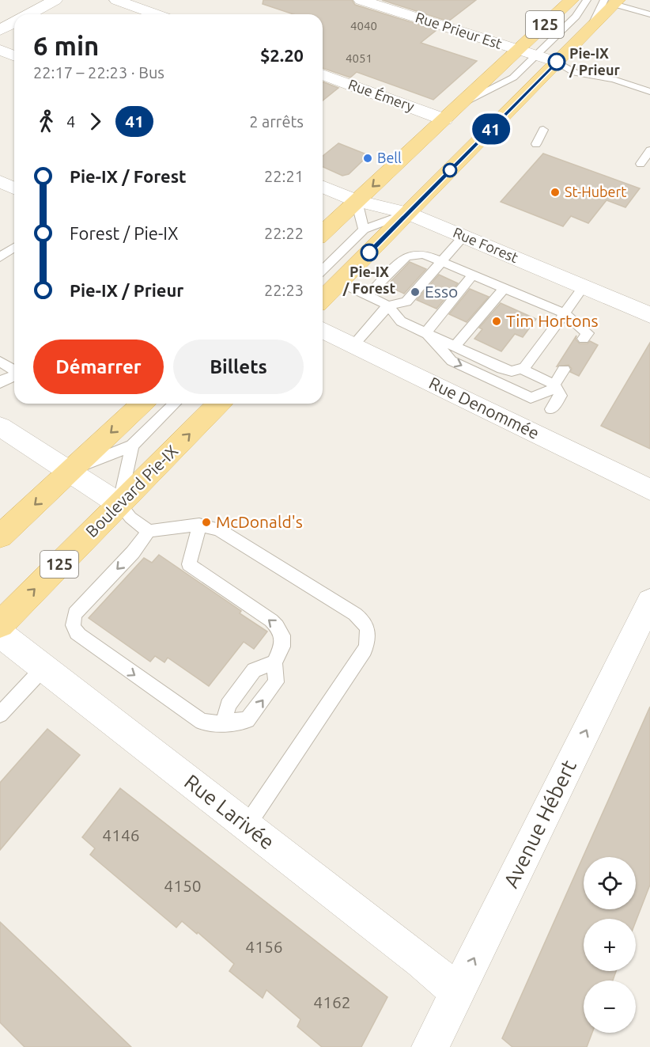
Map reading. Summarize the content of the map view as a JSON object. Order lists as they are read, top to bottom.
{
  "streets": {
    "main road": ["125", "Boulevard Pie-IX"],
    "street": [
      "Rue Prieur Est",
      "Rue Émery",
      "Rue Forest",
      "Rue Denommée",
      "Rue Larivée",
      "Avenue Hébert"
    ]
  },
  "crossings": [
    ["125", "Rue Prieur Est"],
    ["125", "Rue Émery"],
    ["125", "Rue Forest"],
    ["Rue Larivée", "Avenue Hébert"]
  ],
  "one_way": ["Avenue Hébert"],
  "places": [
    "Pie-IX / Prieur",
    "Bell",
    "St-Hubert",
    "Pie-IX / Forest",
    "Esso",
    "Tim Hortons",
    "McDonald's"
  ],
  "lines": ["bus line 41"],
  "house_numbers": [
    "4040",
    "4051",
    "4146",
    "4150",
    "4156",
    "4162"
  ],
  "page": {
    "on_map": "41",
    "heading": ["6 min", "22:17 – 22:23 · Bus", "$2.20"],
    "legs": ["4", "41", "2 arrêts"],
    "list": [
      {
        "name": "Pie-IX / Forest",
        "value": "22:21"
      },
      {
        "name": "Forest / Pie-IX",
        "value": "22:22"
      },
      {
        "name": "Pie-IX / Prieur",
        "value": "22:23"
      }
    ],
    "buttons": ["Démarrer", "Billets"],
    "map_buttons": ["+", "−"]
  }
}
